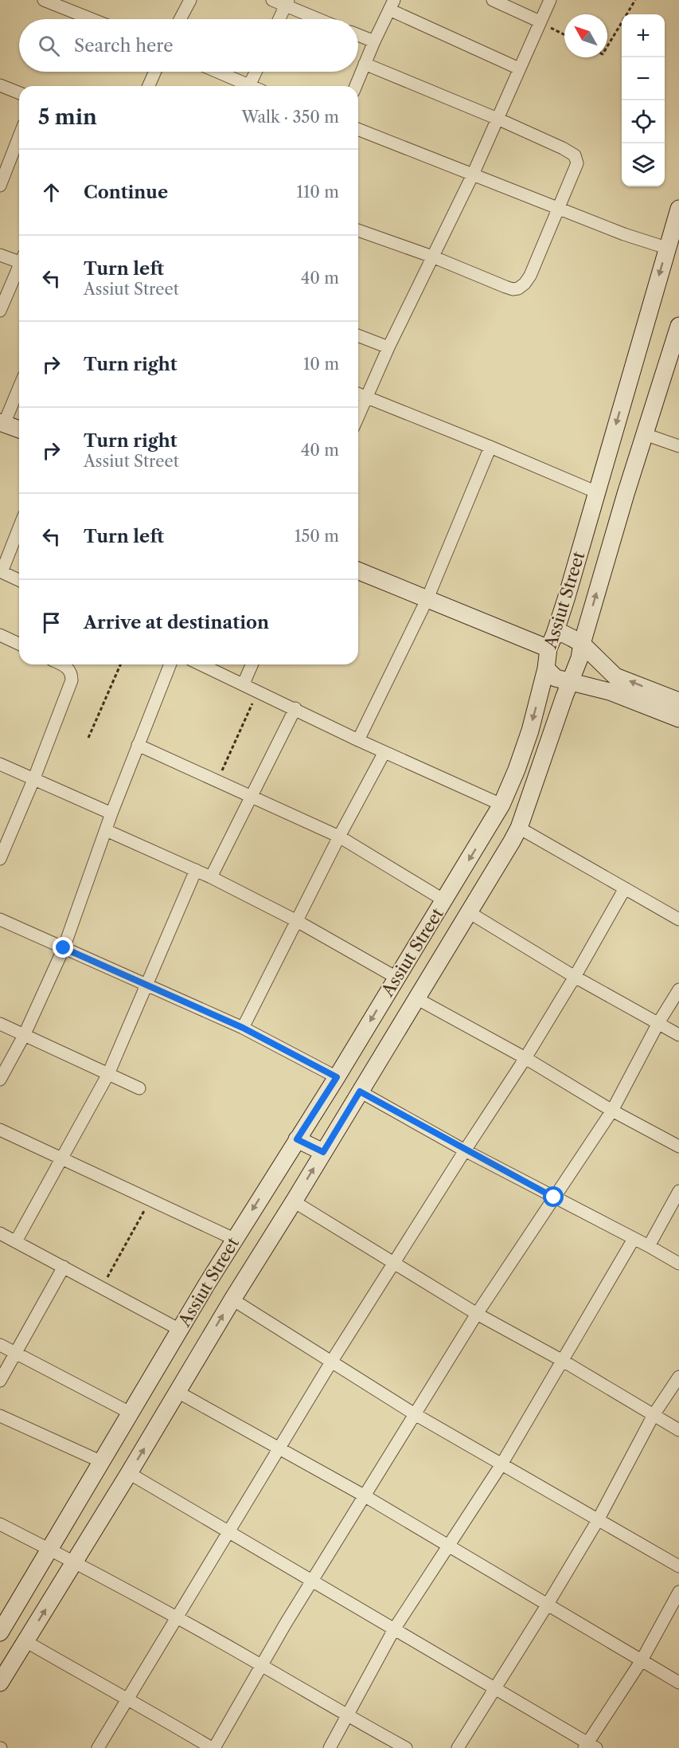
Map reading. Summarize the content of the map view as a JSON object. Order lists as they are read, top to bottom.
{
  "streets": {
    "street": ["Assiut Street"]
  },
  "north": "top left",
  "page": {
    "map_buttons": ["+", "−"],
    "search": "Search here",
    "heading": ["5 min", "Walk · 350 m"],
    "list": [
      ["Continue", "110 m"],
      ["Turn left", "Assiut Street", "40 m"],
      ["Turn right", "10 m"],
      ["Turn right", "Assiut Street", "40 m"],
      ["Turn left", "150 m"],
      "Arrive at destination"
    ]
  }
}
